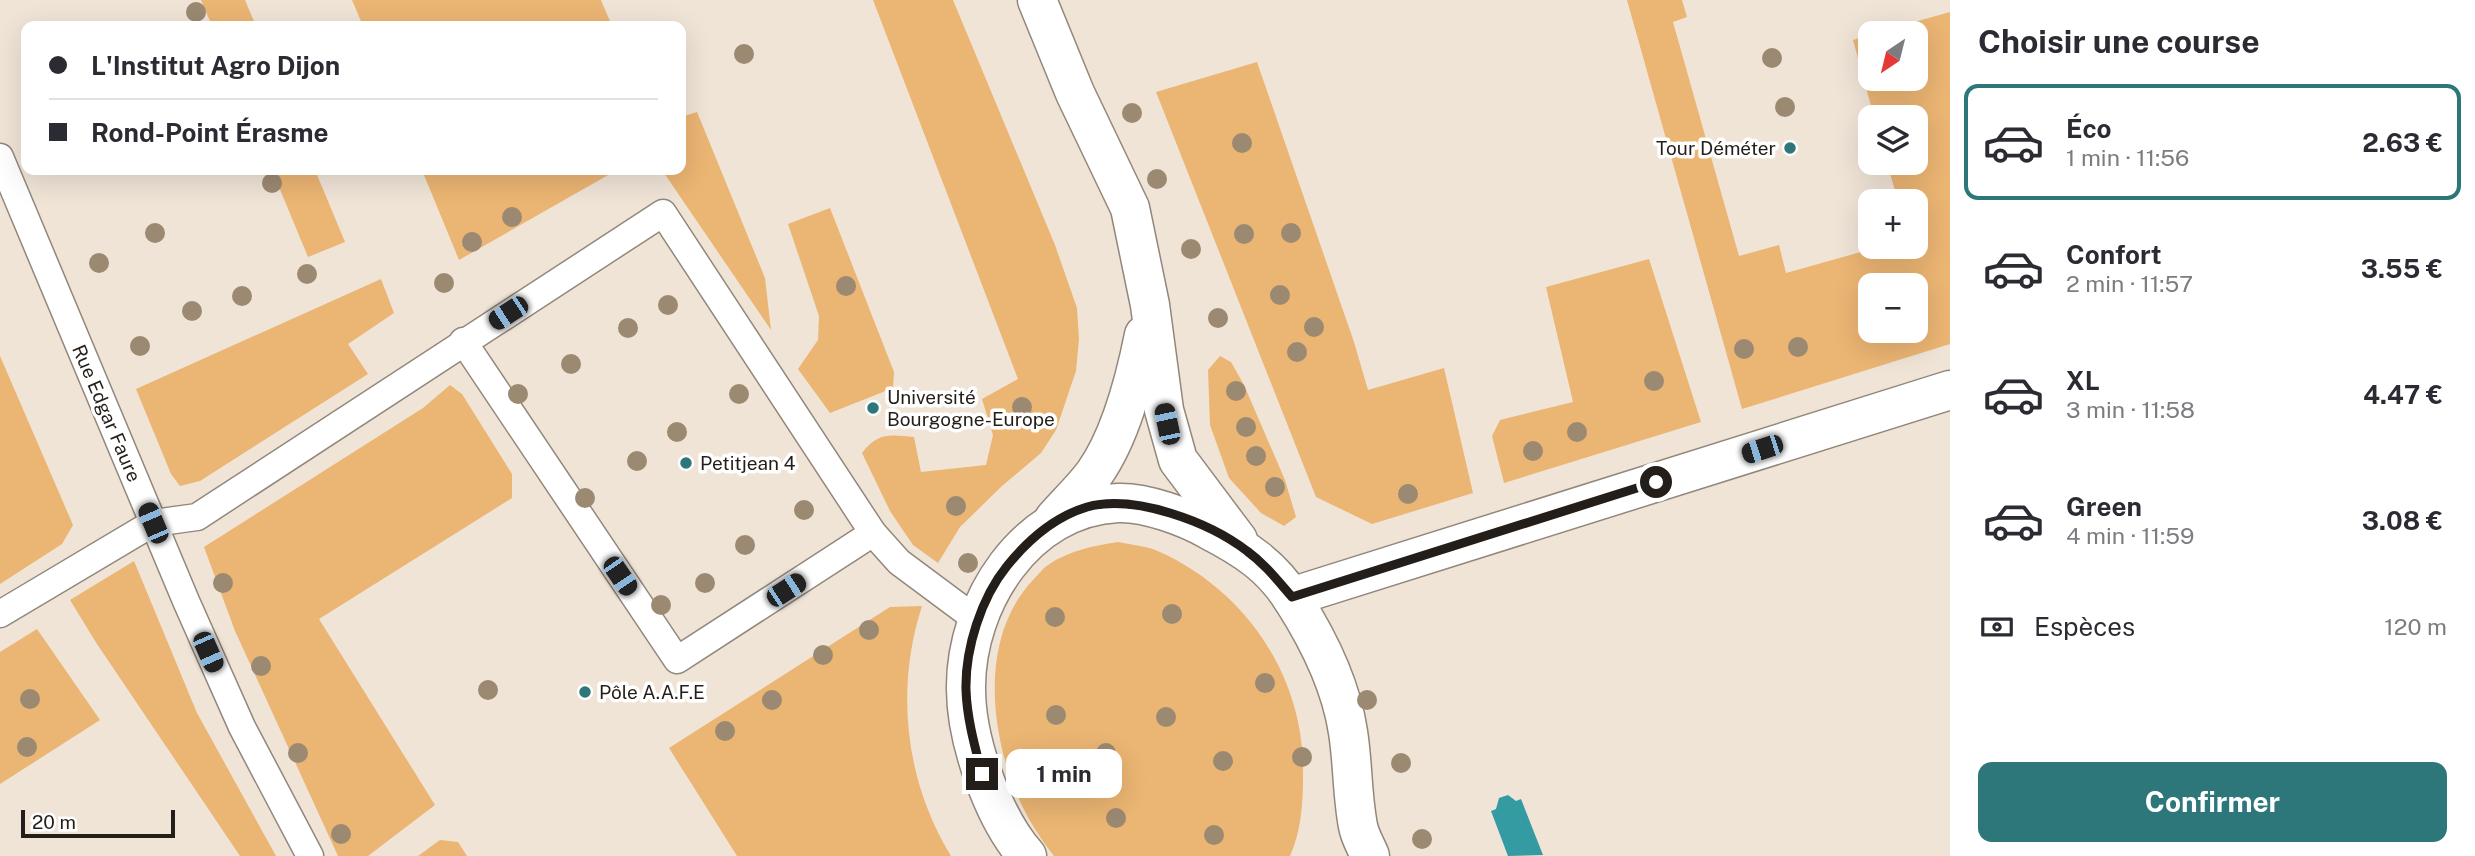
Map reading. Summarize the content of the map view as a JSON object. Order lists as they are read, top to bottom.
{
  "streets": {
    "lane": ["Rue Edgar Faure"]
  },
  "places": [
    "Tour Déméter",
    "Université Bourgogne-Europe",
    "Petitjean 4",
    "Pôle A.A.F.E"
  ],
  "scale_bar": "20 m",
  "north": "bottom left",
  "page": {
    "heading": "Choisir une course",
    "map_buttons": ["+", "−"],
    "banner": ["L'Institut Agro Dijon", "Rond-Point Érasme"],
    "list": [
      {
        "name": "Éco",
        "note": "1 min · 11:56",
        "value": "2.63 €"
      },
      {
        "name": "Confort",
        "note": "2 min · 11:57",
        "value": "3.55 €"
      },
      {
        "name": "XL",
        "note": "3 min · 11:58",
        "value": "4.47 €"
      },
      {
        "name": "Green",
        "note": "4 min · 11:59",
        "value": "3.08 €"
      }
    ],
    "pay": ["Espèces", "120 m"],
    "buttons": "Confirmer",
    "bubble": "1 min",
    "scale": "20 m"
  }
}
